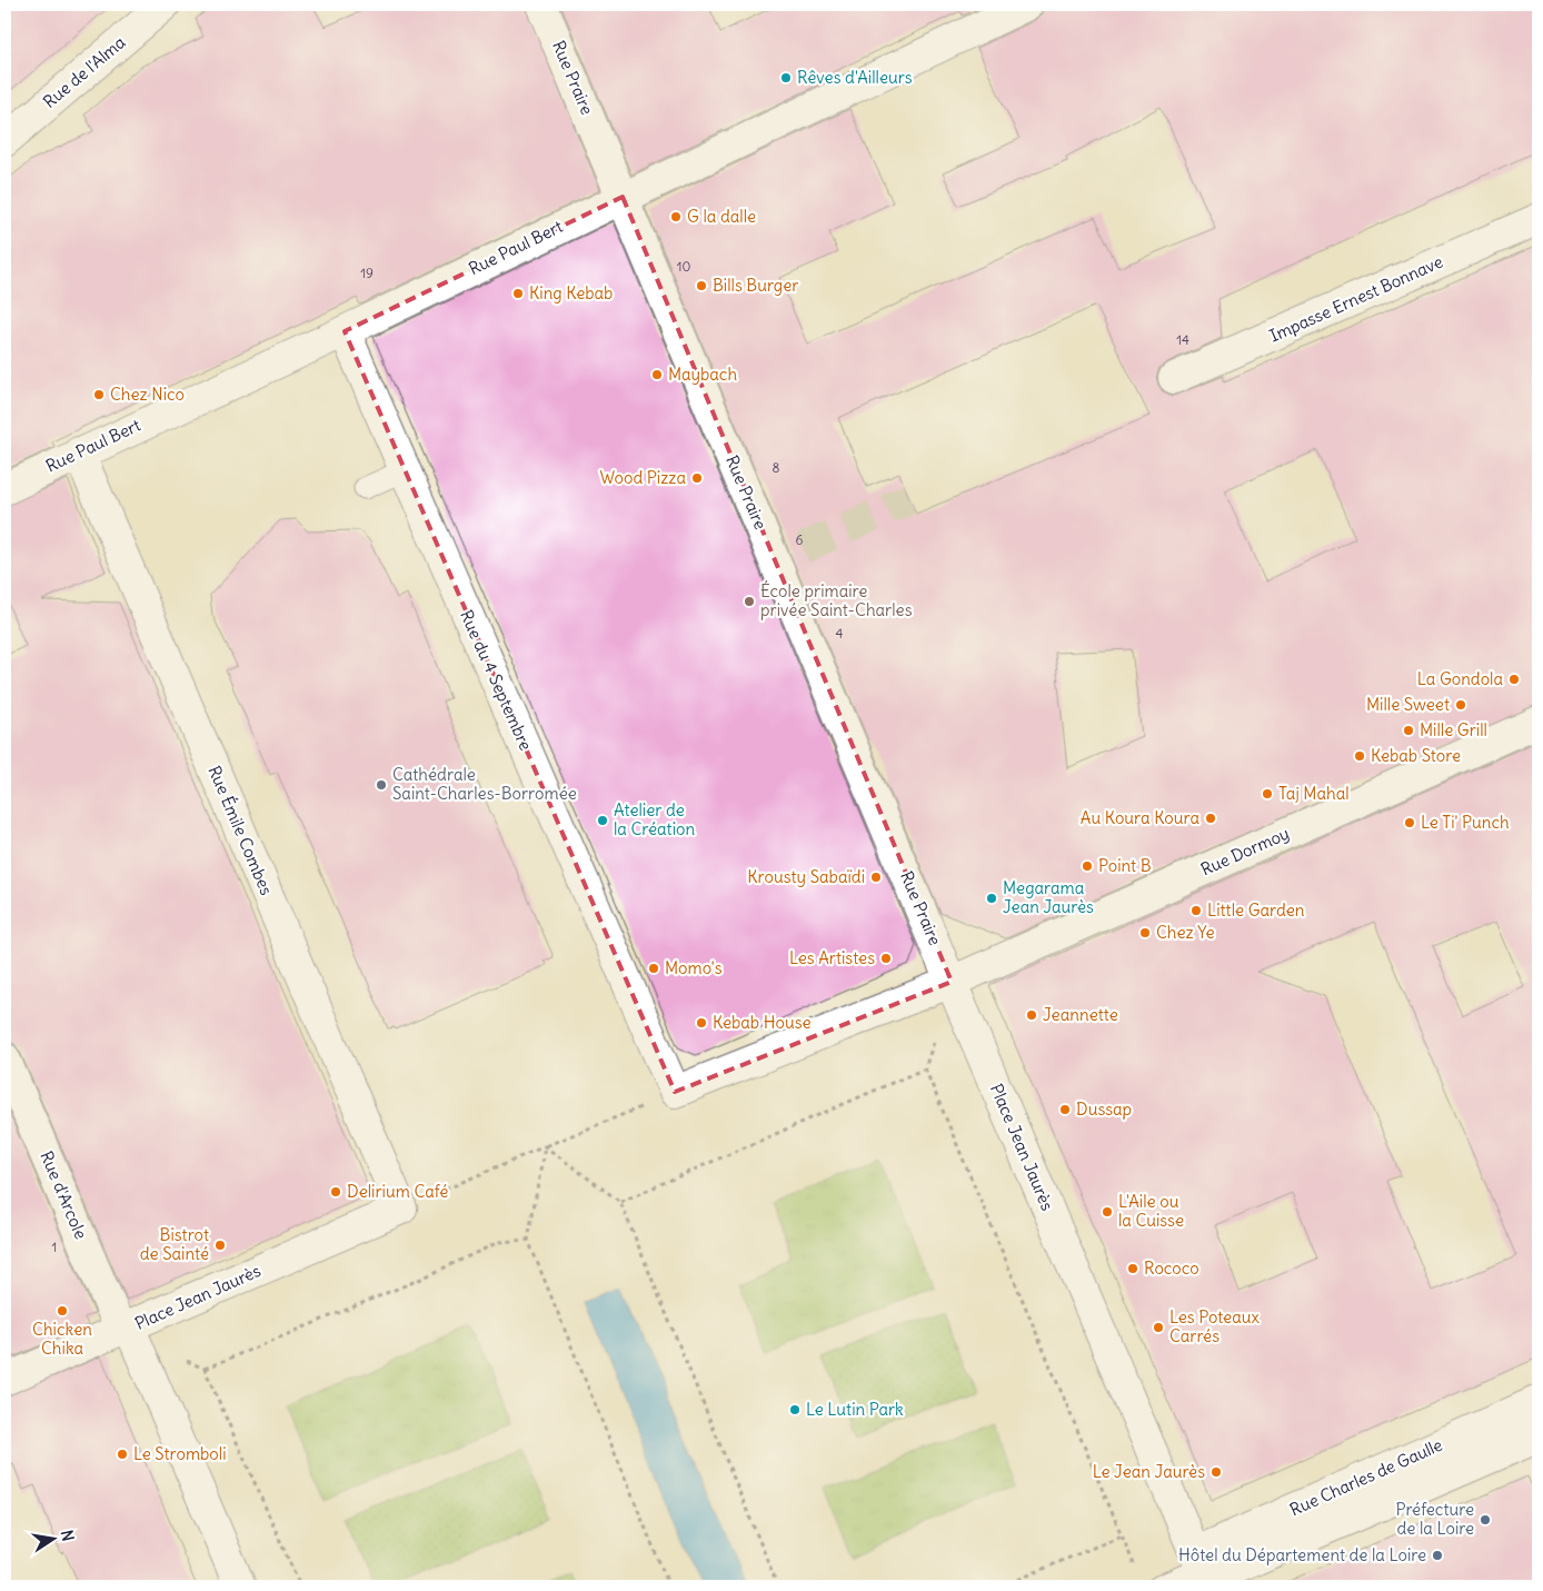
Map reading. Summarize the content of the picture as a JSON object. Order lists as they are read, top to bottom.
{
  "streets": {
    "street": [
      "Rue de l'Alma",
      "Rue Praire",
      "Rue Paul Bert",
      "Impasse Ernest Bonnave",
      "Rue du 4 Septembre",
      "Rue Émile Combes",
      "Rue Dormoy",
      "Place Jean Jaurès",
      "Rue d'Arcole",
      "Rue Charles de Gaulle"
    ]
  },
  "crossings": [
    ["Rue Praire", "Rue Paul Bert"],
    ["Rue Praire", "Rue Dormoy"],
    ["Rue Praire", "Place Jean Jaurès"],
    ["Rue Paul Bert", "Rue du 4 Septembre"],
    ["Rue Paul Bert", "Rue Émile Combes"],
    ["Rue Émile Combes", "Place Jean Jaurès"],
    ["Rue Dormoy", "Place Jean Jaurès"],
    ["Place Jean Jaurès", "Rue d'Arcole"],
    ["Place Jean Jaurès", "Rue Charles de Gaulle"]
  ],
  "places": [
    "Rêves d'Ailleurs",
    "G la dalle",
    "Bills Burger",
    "King Kebab",
    "Maybach",
    "Chez Nico",
    "Wood Pizza",
    "École primaire privée Saint-Charles",
    "La Gondola",
    "Mille Sweet",
    "Mille Grill",
    "Kebab Store",
    "Cathédrale Saint-Charles-Borromée",
    "Taj Mahal",
    "Au Koura Koura",
    "Atelier de la Création",
    "Le Ti' Punch",
    "Point B",
    "Krousty Sabaïdi",
    "Megarama Jean Jaurès",
    "Little Garden",
    "Chez Ye",
    "Les Artistes",
    "Momo's",
    "Jeannette",
    "Kebab House",
    "Dussap",
    "Delirium Café",
    "L'Aile ou la Cuisse",
    "Bistrot de Sainté",
    "Rococo",
    "Chicken Chika",
    "Les Poteaux Carrés",
    "Le Lutin Park",
    "Le Stromboli",
    "Le Jean Jaurès",
    "Préfecture de la Loire",
    "Hôtel du Département de la Loire"
  ],
  "house_numbers": [
    "10",
    "19",
    "14",
    "8",
    "6",
    "4",
    "1"
  ],
  "north": "right"
}
